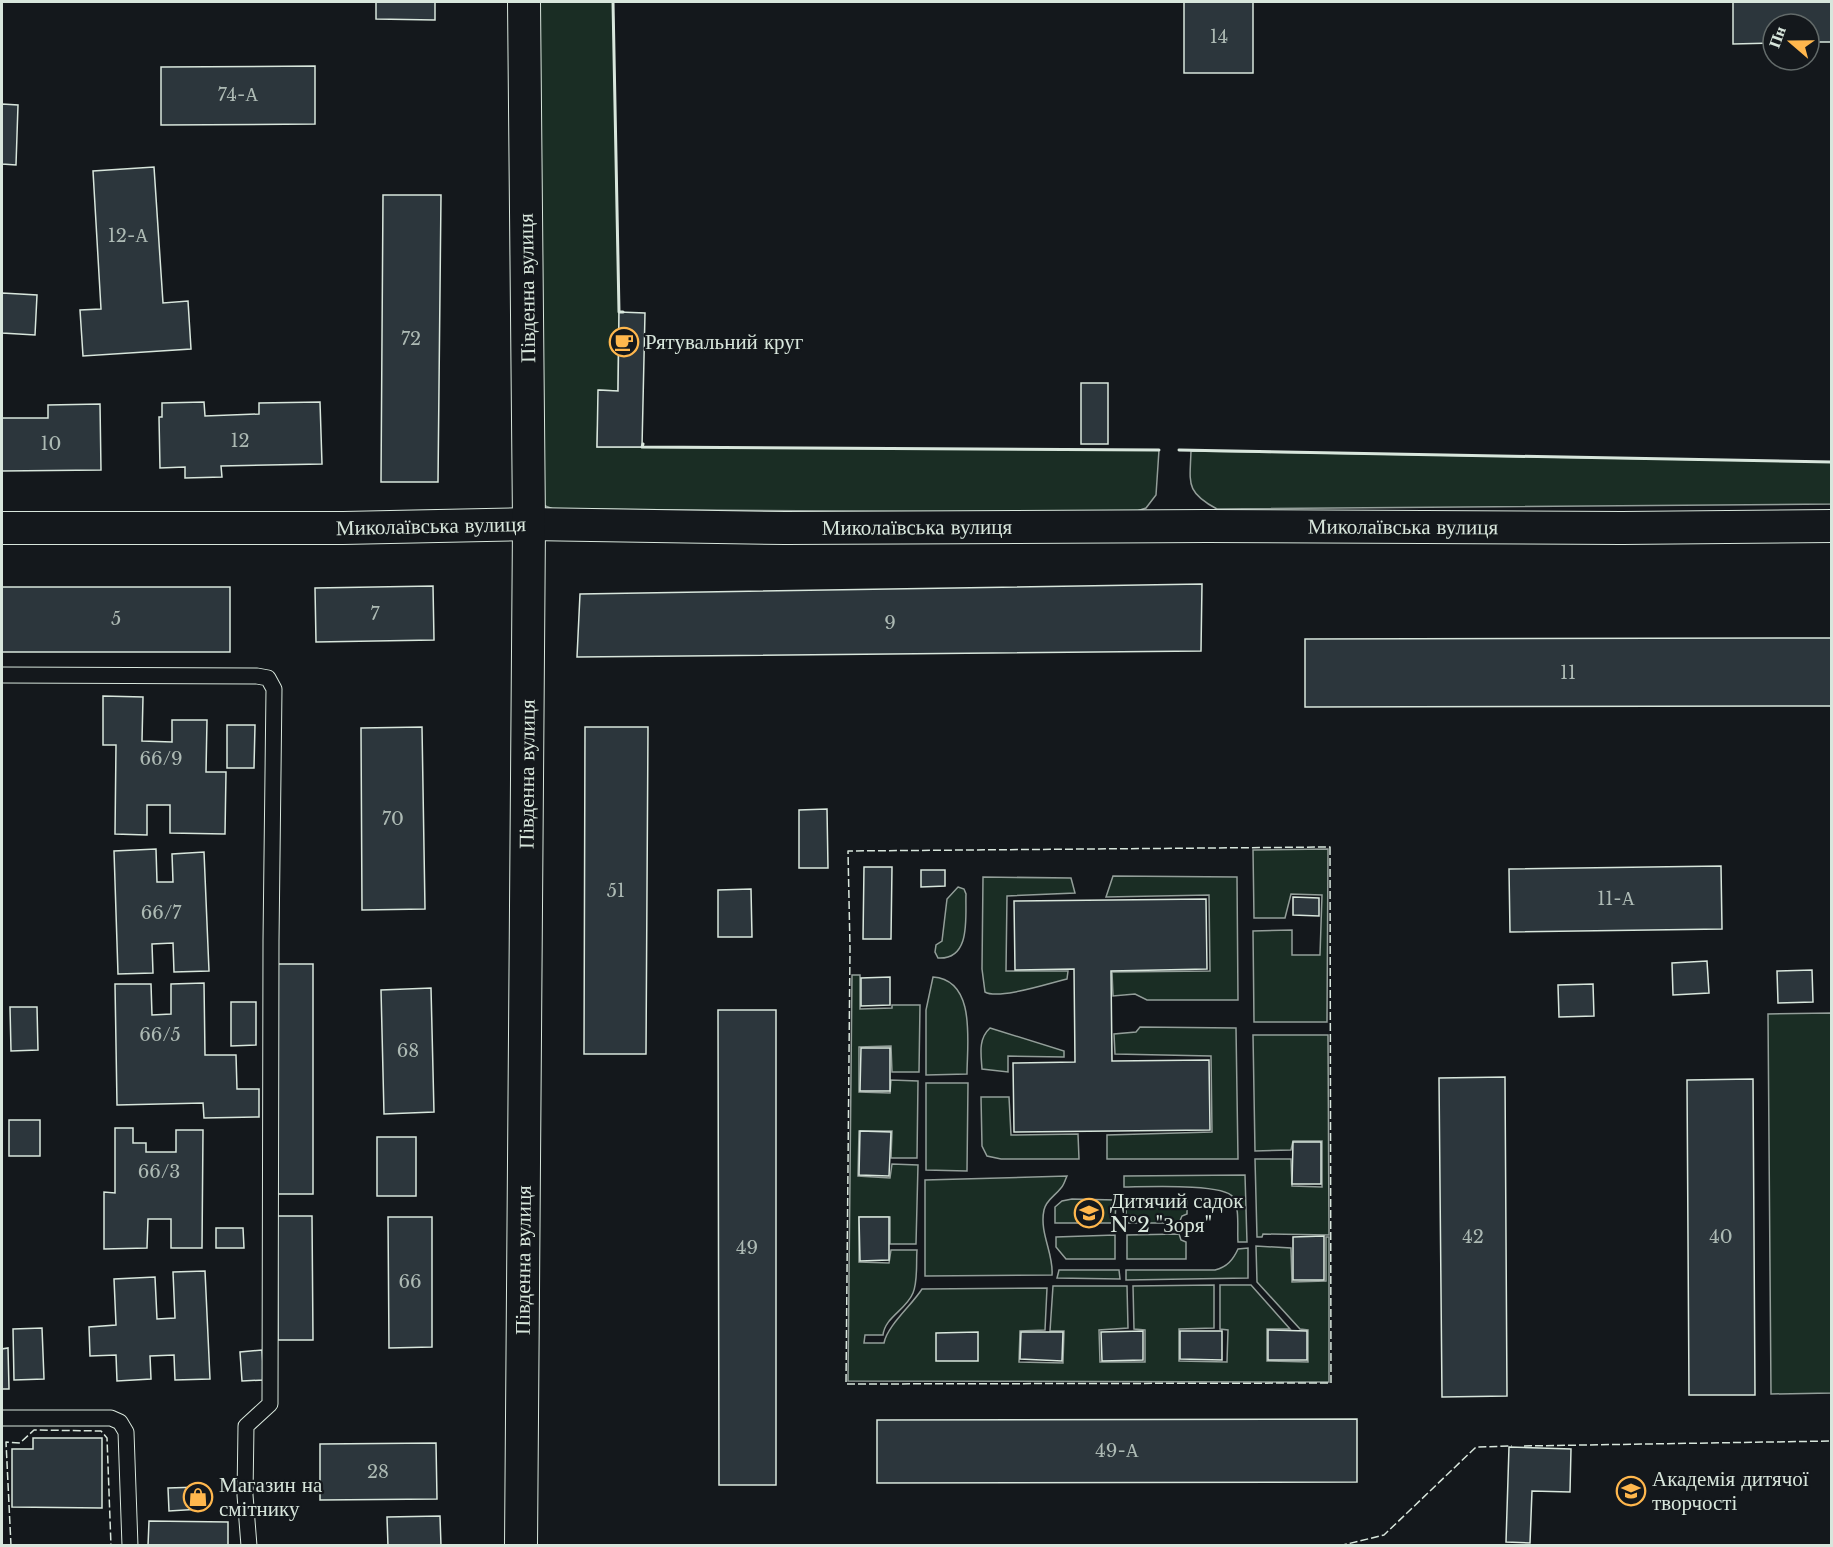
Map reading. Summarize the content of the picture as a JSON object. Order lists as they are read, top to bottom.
{
  "streets": {
    "street": ["Південна вулиця", "Миколаївська вулиця"]
  },
  "crossings": [
    ["Південна вулиця", "Миколаївська вулиця"]
  ],
  "places": {
    "cafe": ["Рятувальний круг"],
    "school or university": ["Дитячий садок №2 \"Зоря\"", "Академія дитячої творчості"],
    "shop": ["Магазин на смітнику"]
  },
  "house_numbers": [
    "14",
    "74-А",
    "12-А",
    "72",
    "12",
    "10",
    "7",
    "5",
    "9",
    "11",
    "66/9",
    "70",
    "51",
    "11-А",
    "66/7",
    "66/5",
    "68",
    "66/3",
    "42",
    "40",
    "49",
    "66",
    "49-А",
    "28"
  ],
  "north": "left"
}
